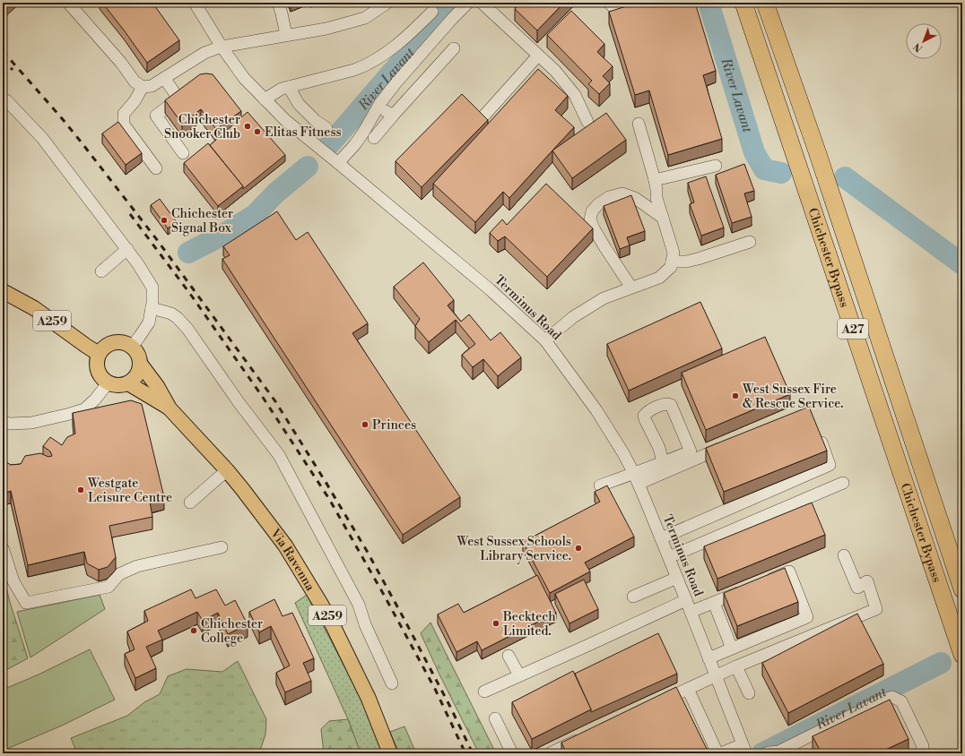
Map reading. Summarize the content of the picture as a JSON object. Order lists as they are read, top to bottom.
{
  "streets": {
    "highway": ["Chichester Bypass", "A27"],
    "main road": ["A259", "Via Ravenna"],
    "street": ["Terminus Road"]
  },
  "crossings": [
    ["A259", "Via Ravenna"]
  ],
  "water": ["River Lavant"],
  "places": [
    "Chichester Snooker Club",
    "Elitas Fitness",
    "Chichester Signal Box",
    "West Sussex Fire & Rescue Service.",
    "Princes",
    "Westgate Leisure Centre",
    "West Sussex Schools Library Service.",
    "Becktech Limited.",
    "Chichester College"
  ],
  "north": "bottom left"
}
